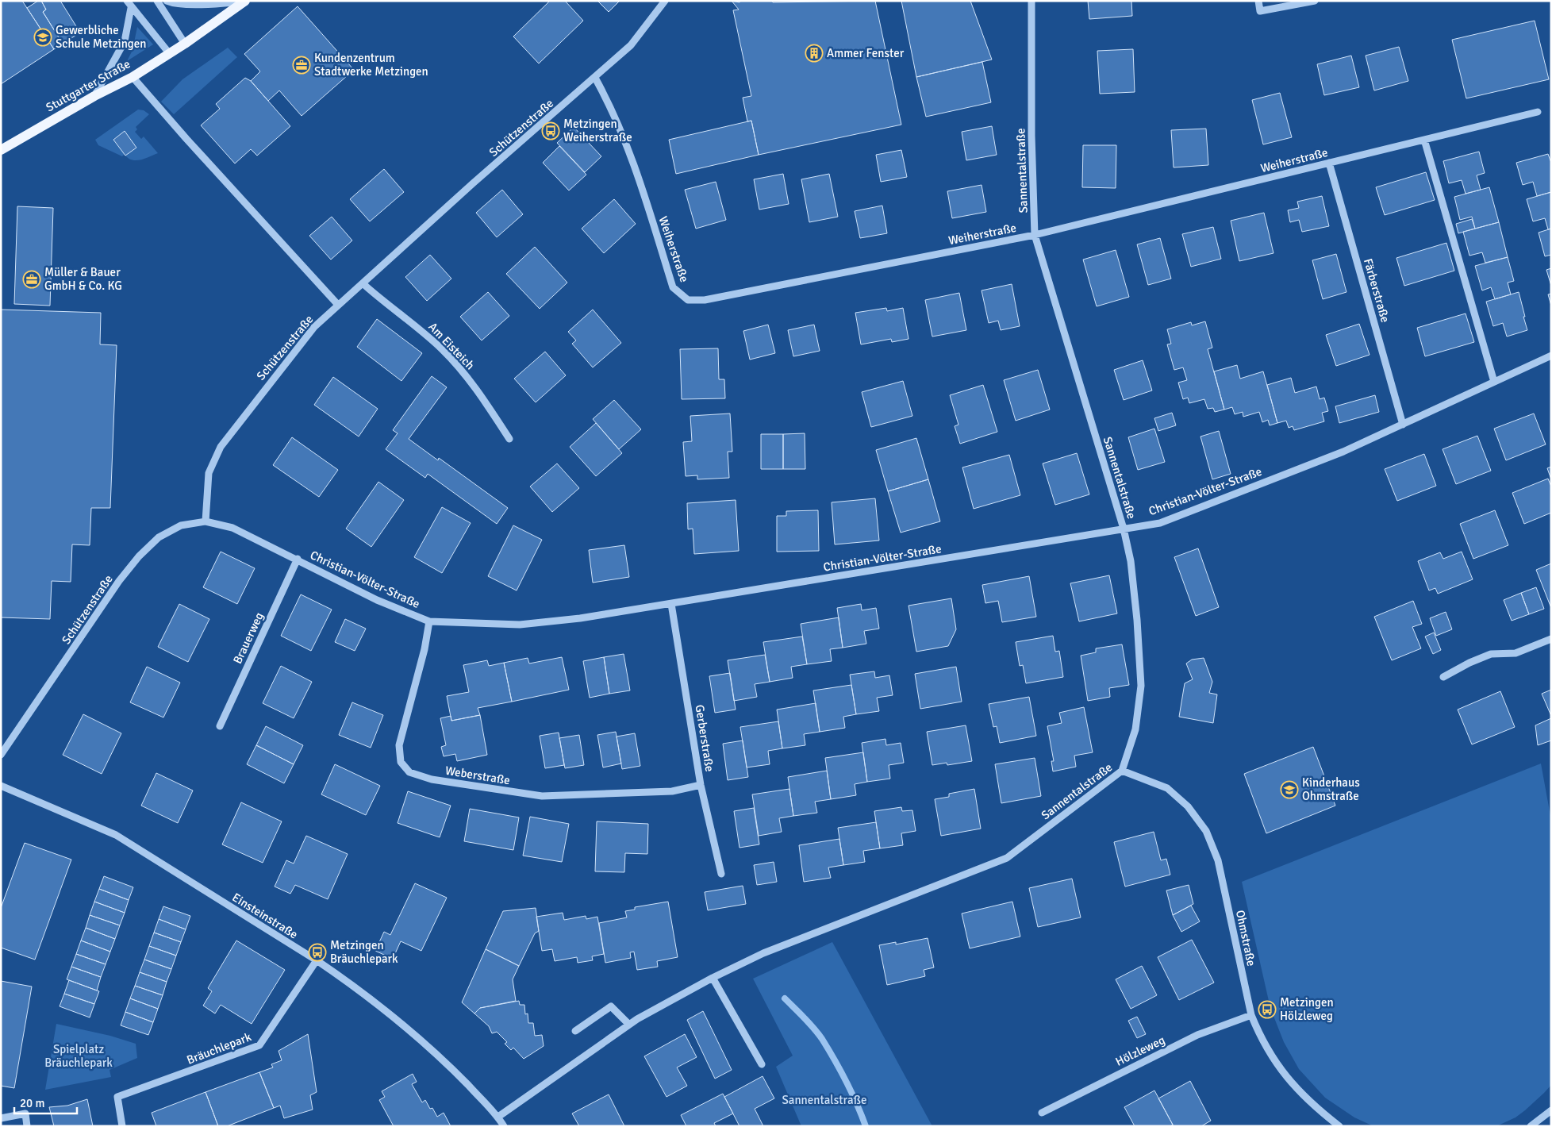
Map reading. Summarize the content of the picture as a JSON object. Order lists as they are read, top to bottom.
{
  "streets": {
    "main road": ["Stuttgarter Straße"],
    "street": [
      "Schützenstraße",
      "Weiherstraße",
      "Sannentalstraße",
      "Färberstraße",
      "Am Eisteich",
      "Christian-Völter-Straße",
      "Brauerweg",
      "Gerberstraße",
      "Weberstraße",
      "Einsteinstraße",
      "Ohmstraße",
      "Bräuchlepark",
      "Hölzleweg"
    ]
  },
  "crossings": [
    ["Schützenstraße", "Weiherstraße"],
    ["Schützenstraße", "Am Eisteich"],
    ["Schützenstraße", "Christian-Völter-Straße"],
    ["Weiherstraße", "Sannentalstraße"],
    ["Weiherstraße", "Färberstraße"],
    ["Sannentalstraße", "Christian-Völter-Straße"],
    ["Sannentalstraße", "Einsteinstraße"],
    ["Sannentalstraße", "Ohmstraße"],
    ["Färberstraße", "Christian-Völter-Straße"],
    ["Christian-Völter-Straße", "Brauerweg"],
    ["Christian-Völter-Straße", "Gerberstraße"],
    ["Christian-Völter-Straße", "Weberstraße"],
    ["Gerberstraße", "Weberstraße"],
    ["Einsteinstraße", "Bräuchlepark"],
    ["Ohmstraße", "Hölzleweg"]
  ],
  "parks": ["Spielplatz Bräuchlepark", "Sannentalstraße"],
  "places": {
    "school or university": ["Gewerbliche Schule Metzingen", "Kinderhaus Ohmstraße"],
    "building": ["Ammer Fenster"],
    "office": ["Kundenzentrum Stadtwerke Metzingen", "Müller & Bauer GmbH & Co. KG"],
    "bus stop": ["Metzingen Weiherstraße", "Metzingen Bräuchlepark", "Metzingen Hölzleweg"]
  },
  "scale_bar": "20 m"
}
